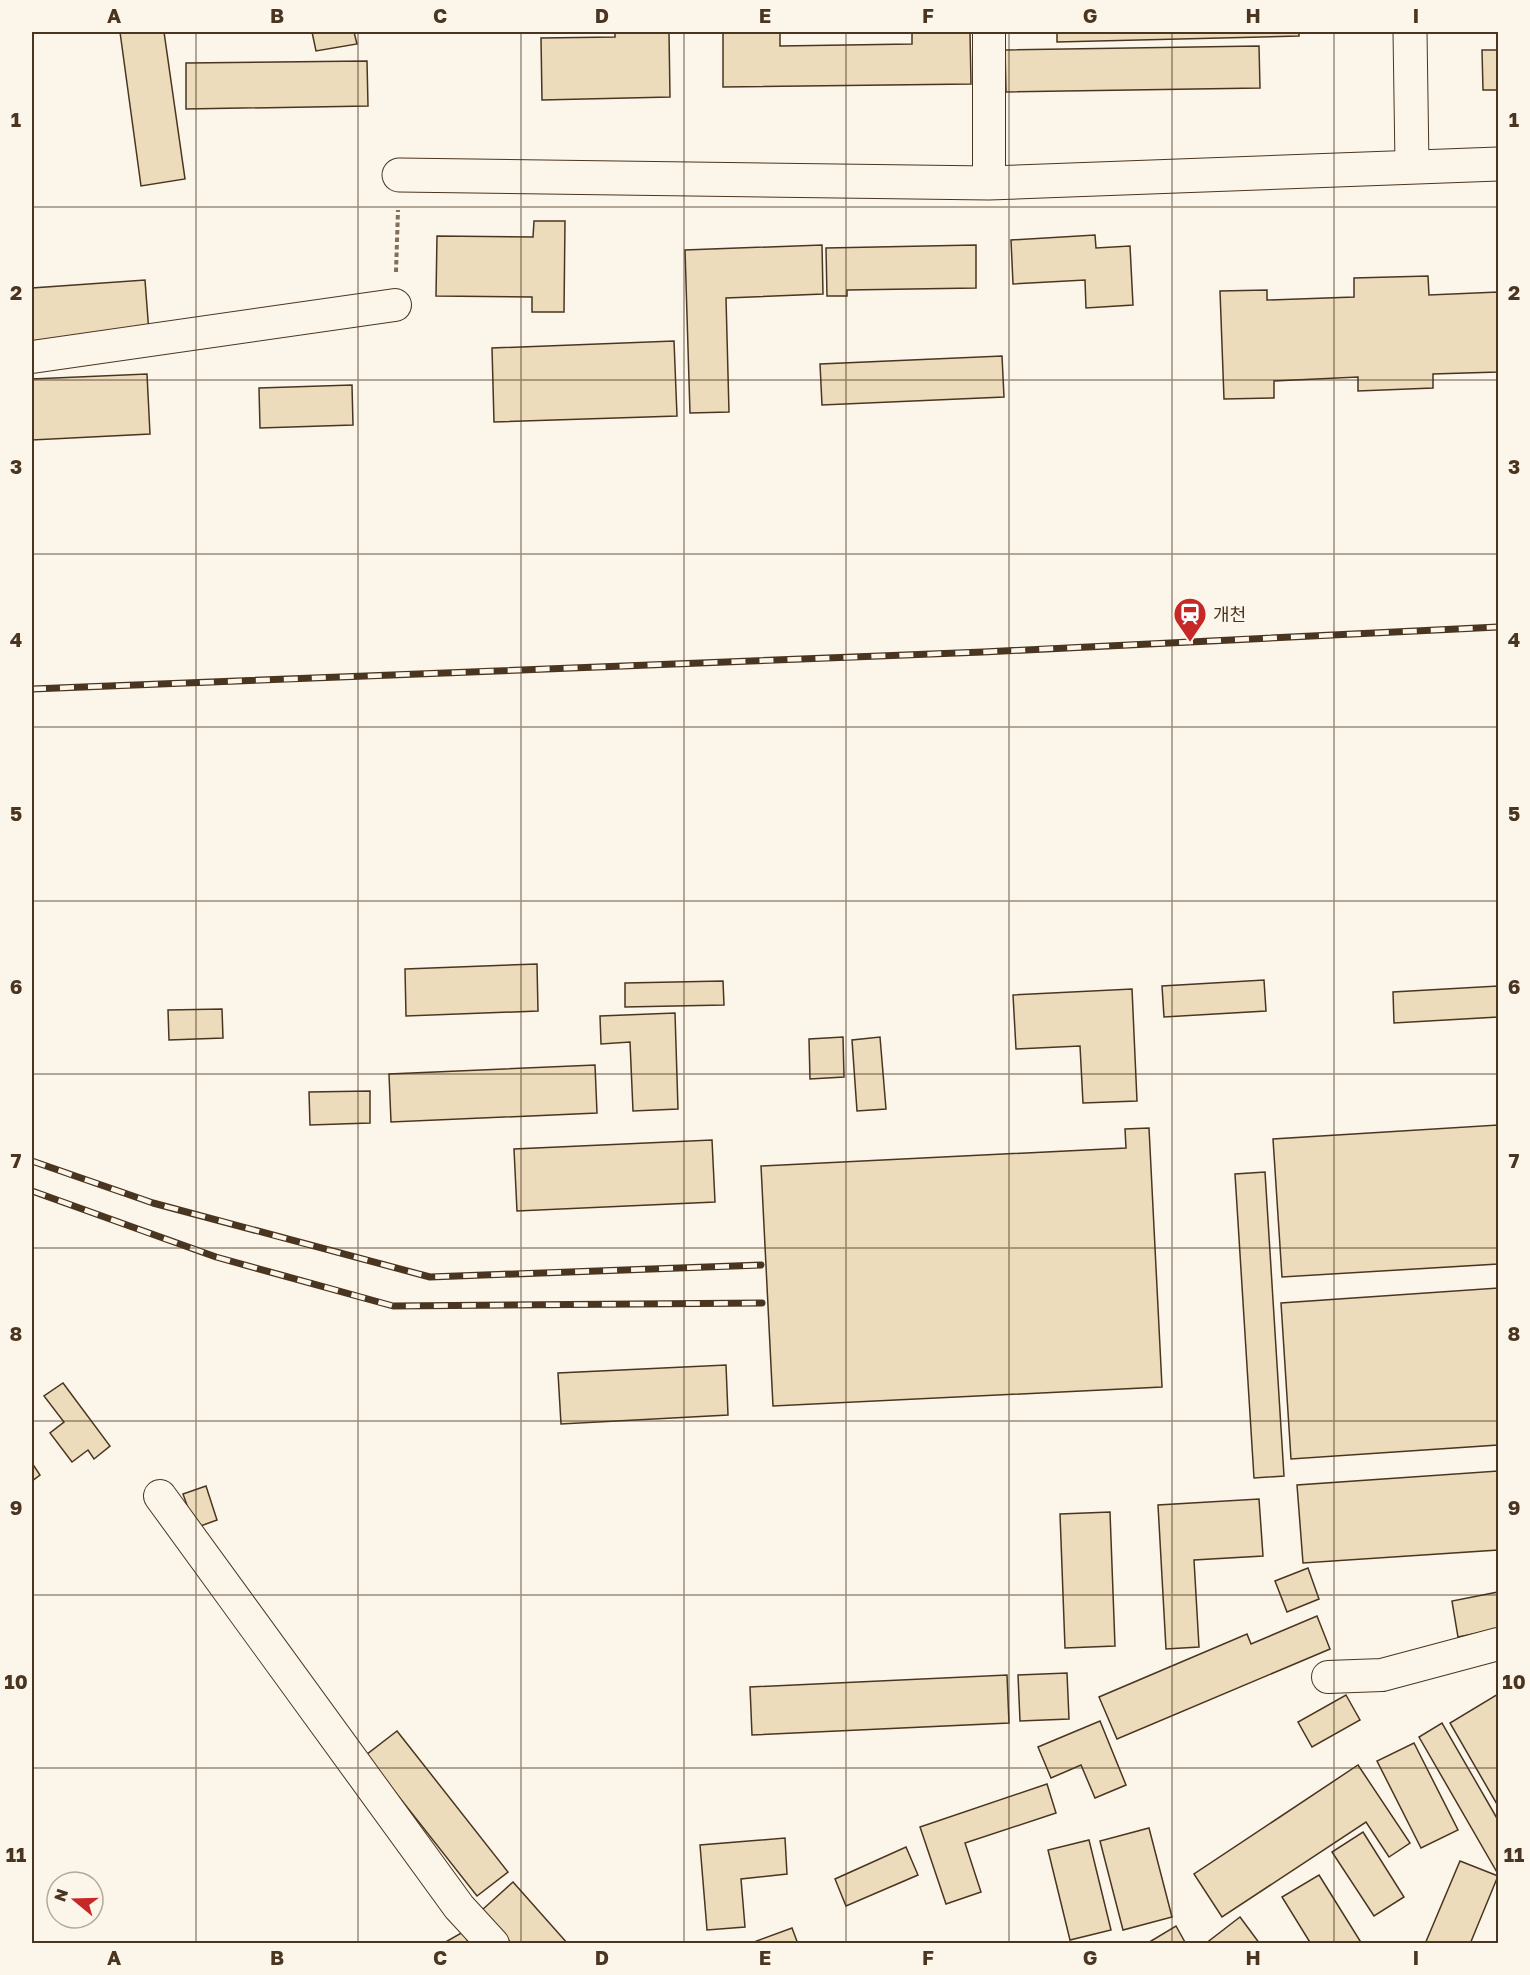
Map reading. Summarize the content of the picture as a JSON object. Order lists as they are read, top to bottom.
{
  "places": {
    "station": ["개천"]
  },
  "north": "left",
  "grid": {
    "columns": [
      "A",
      "B",
      "C",
      "D",
      "E",
      "F",
      "G",
      "H",
      "I"
    ],
    "rows": [
      "1",
      "2",
      "3",
      "4",
      "5",
      "6",
      "7",
      "8",
      "9",
      "10",
      "11"
    ]
  }
}
